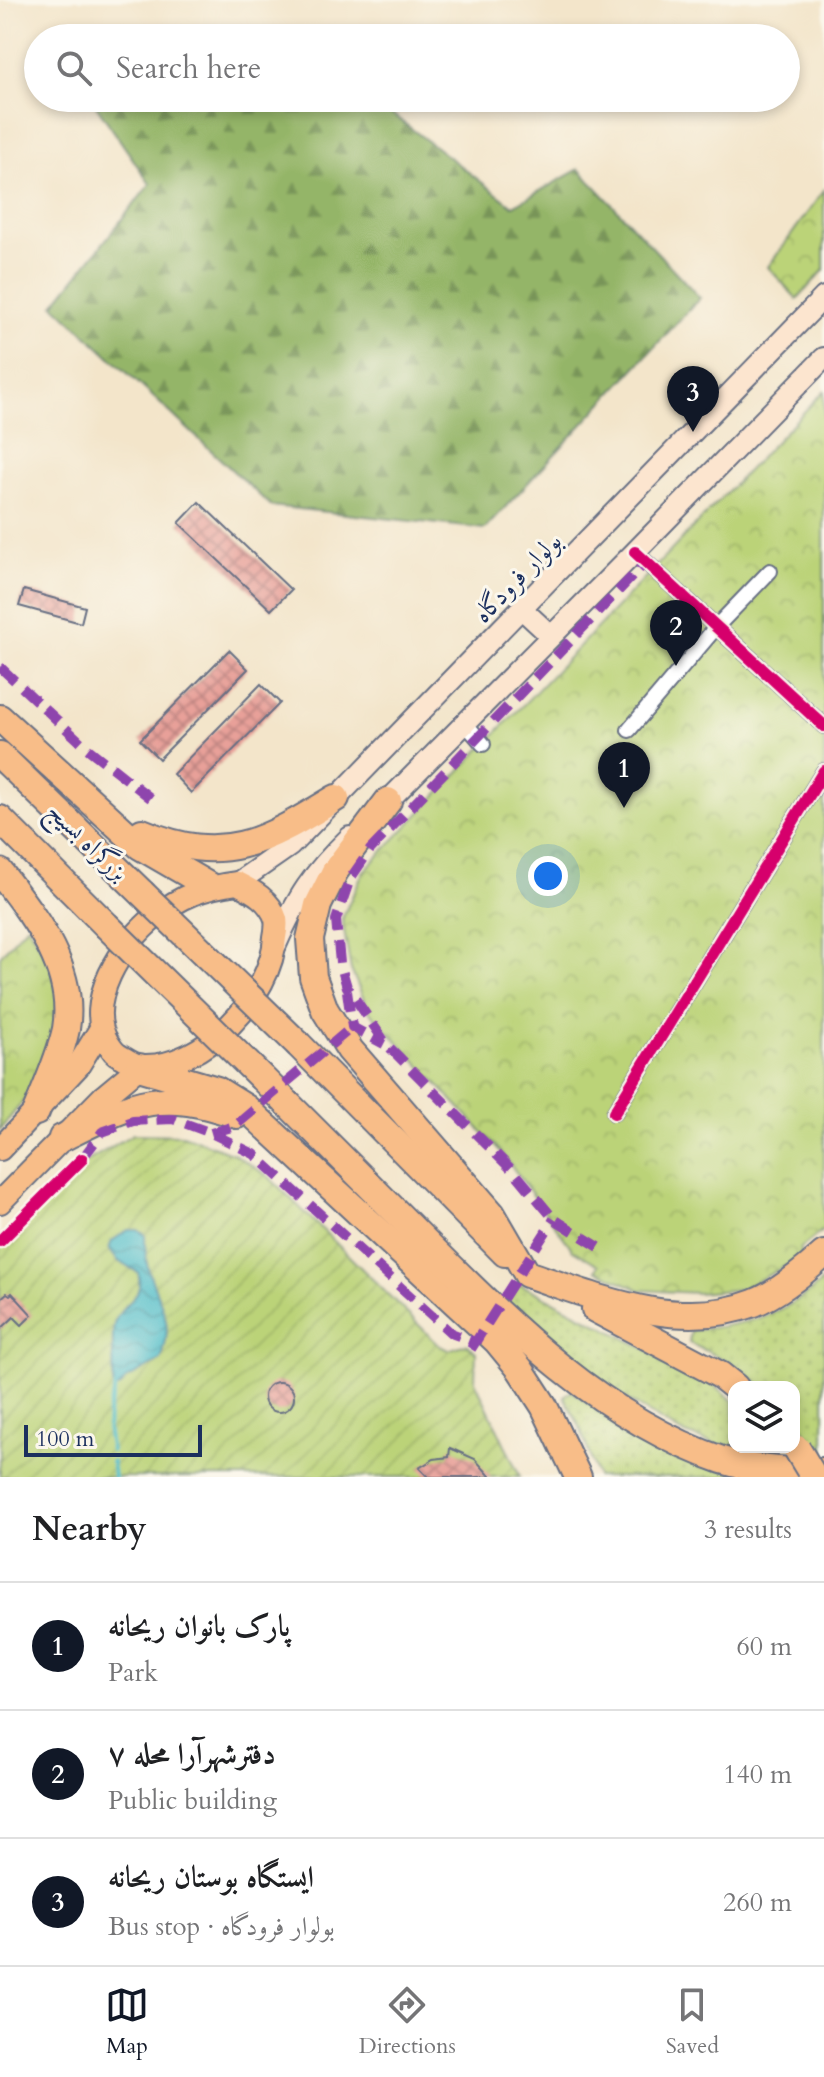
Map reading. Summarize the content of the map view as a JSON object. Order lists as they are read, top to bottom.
{
  "streets": {
    "highway": ["بزرگراه بسیج"],
    "main road": ["بولوار فرودگاه"]
  },
  "scale_bar": "100 m",
  "page": {
    "search": "Search here",
    "pins": ["3", "2", "1"],
    "scale": "100 m",
    "heading": ["Nearby", "3 results"],
    "list": [
      {
        "mark": "1",
        "name": "پارک بانوان ریحانه",
        "note": "Park",
        "value": "60 m"
      },
      {
        "mark": "2",
        "name": "دفترشهرآرا محله ۷",
        "note": "Public building",
        "value": "140 m"
      },
      {
        "mark": "3",
        "name": "ایستگاه بوستان ریحانه",
        "note": "Bus stop · بولوار فرودگاه",
        "value": "260 m"
      }
    ],
    "nav": ["Map", "Directions", "Saved"]
  }
}
